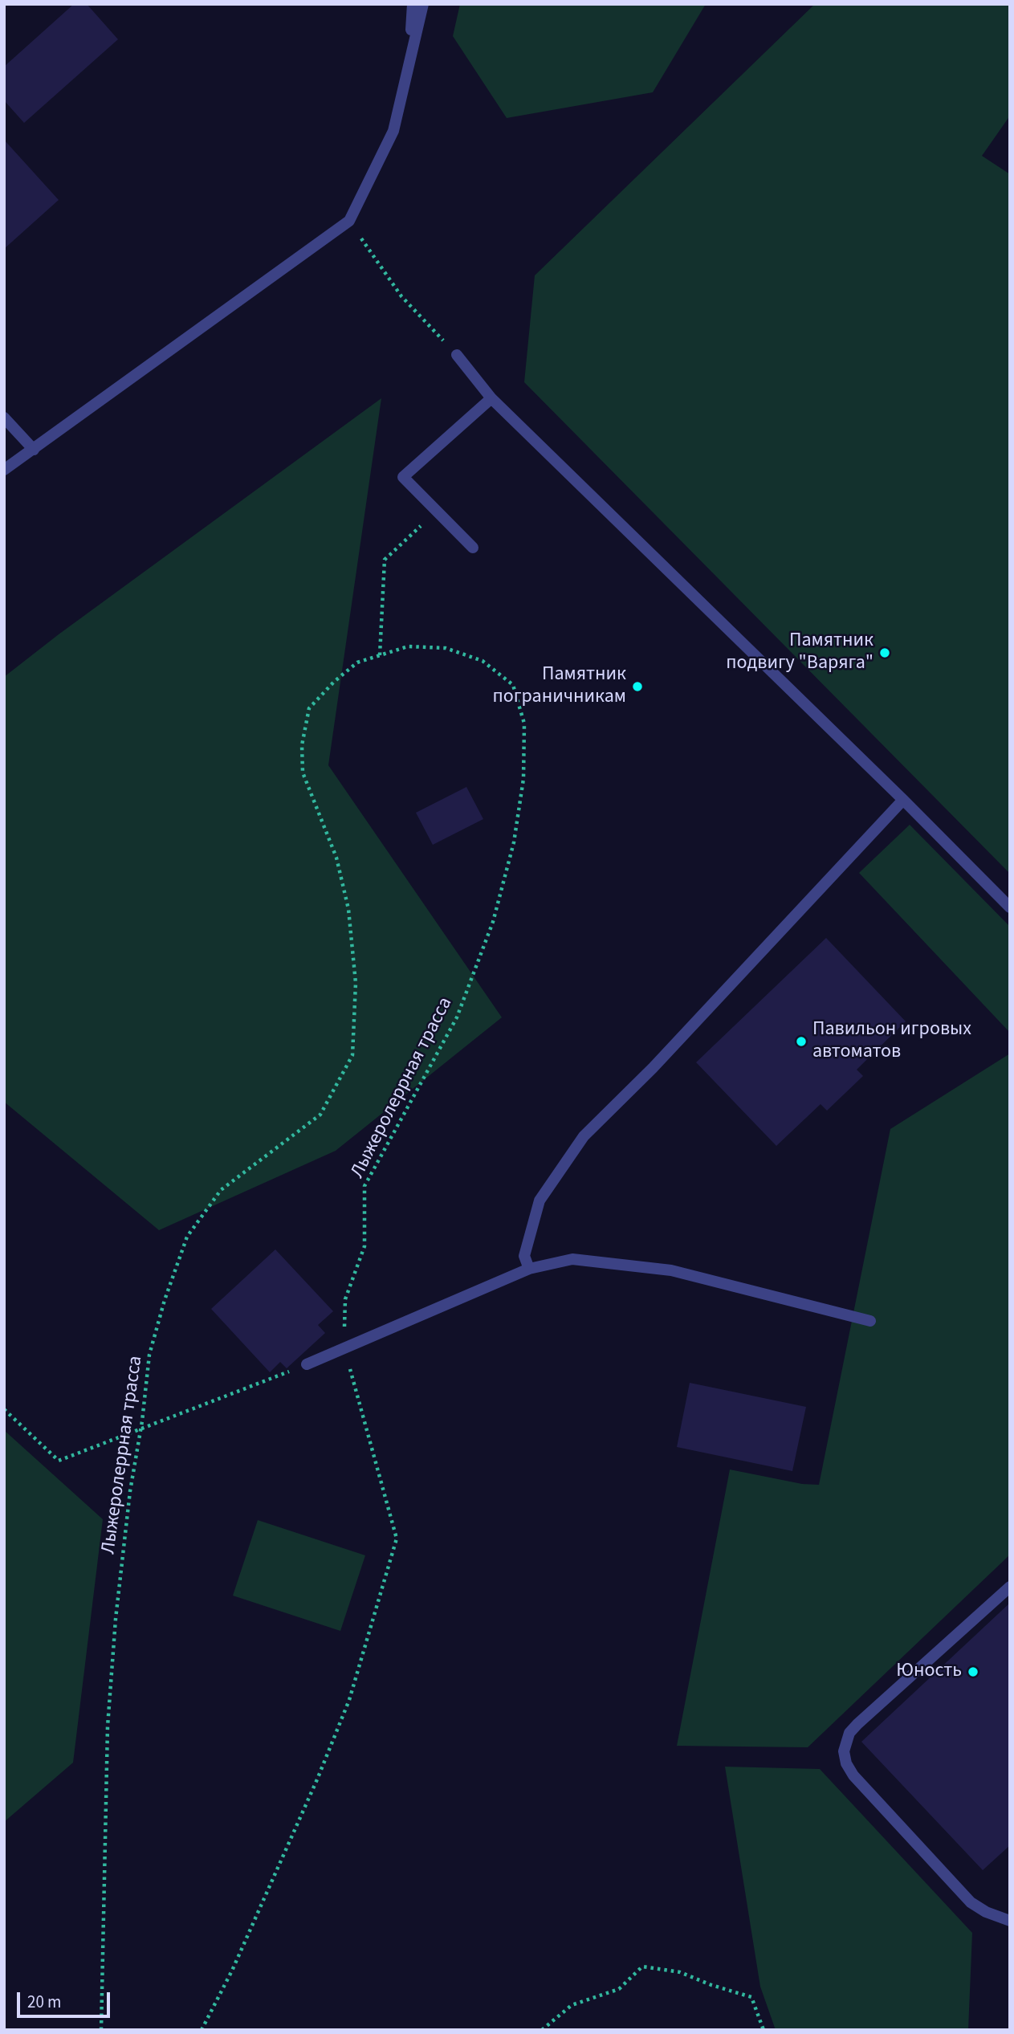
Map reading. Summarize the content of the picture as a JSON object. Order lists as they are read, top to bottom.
{
  "streets": {
    "path": ["Лыжеролеррная трасса"]
  },
  "places": [
    "Памятник подвигу \"Варяга\"",
    "Памятник пограничникам",
    "Павильон игровых автоматов",
    "Юность"
  ],
  "scale_bar": "20 m"
}
